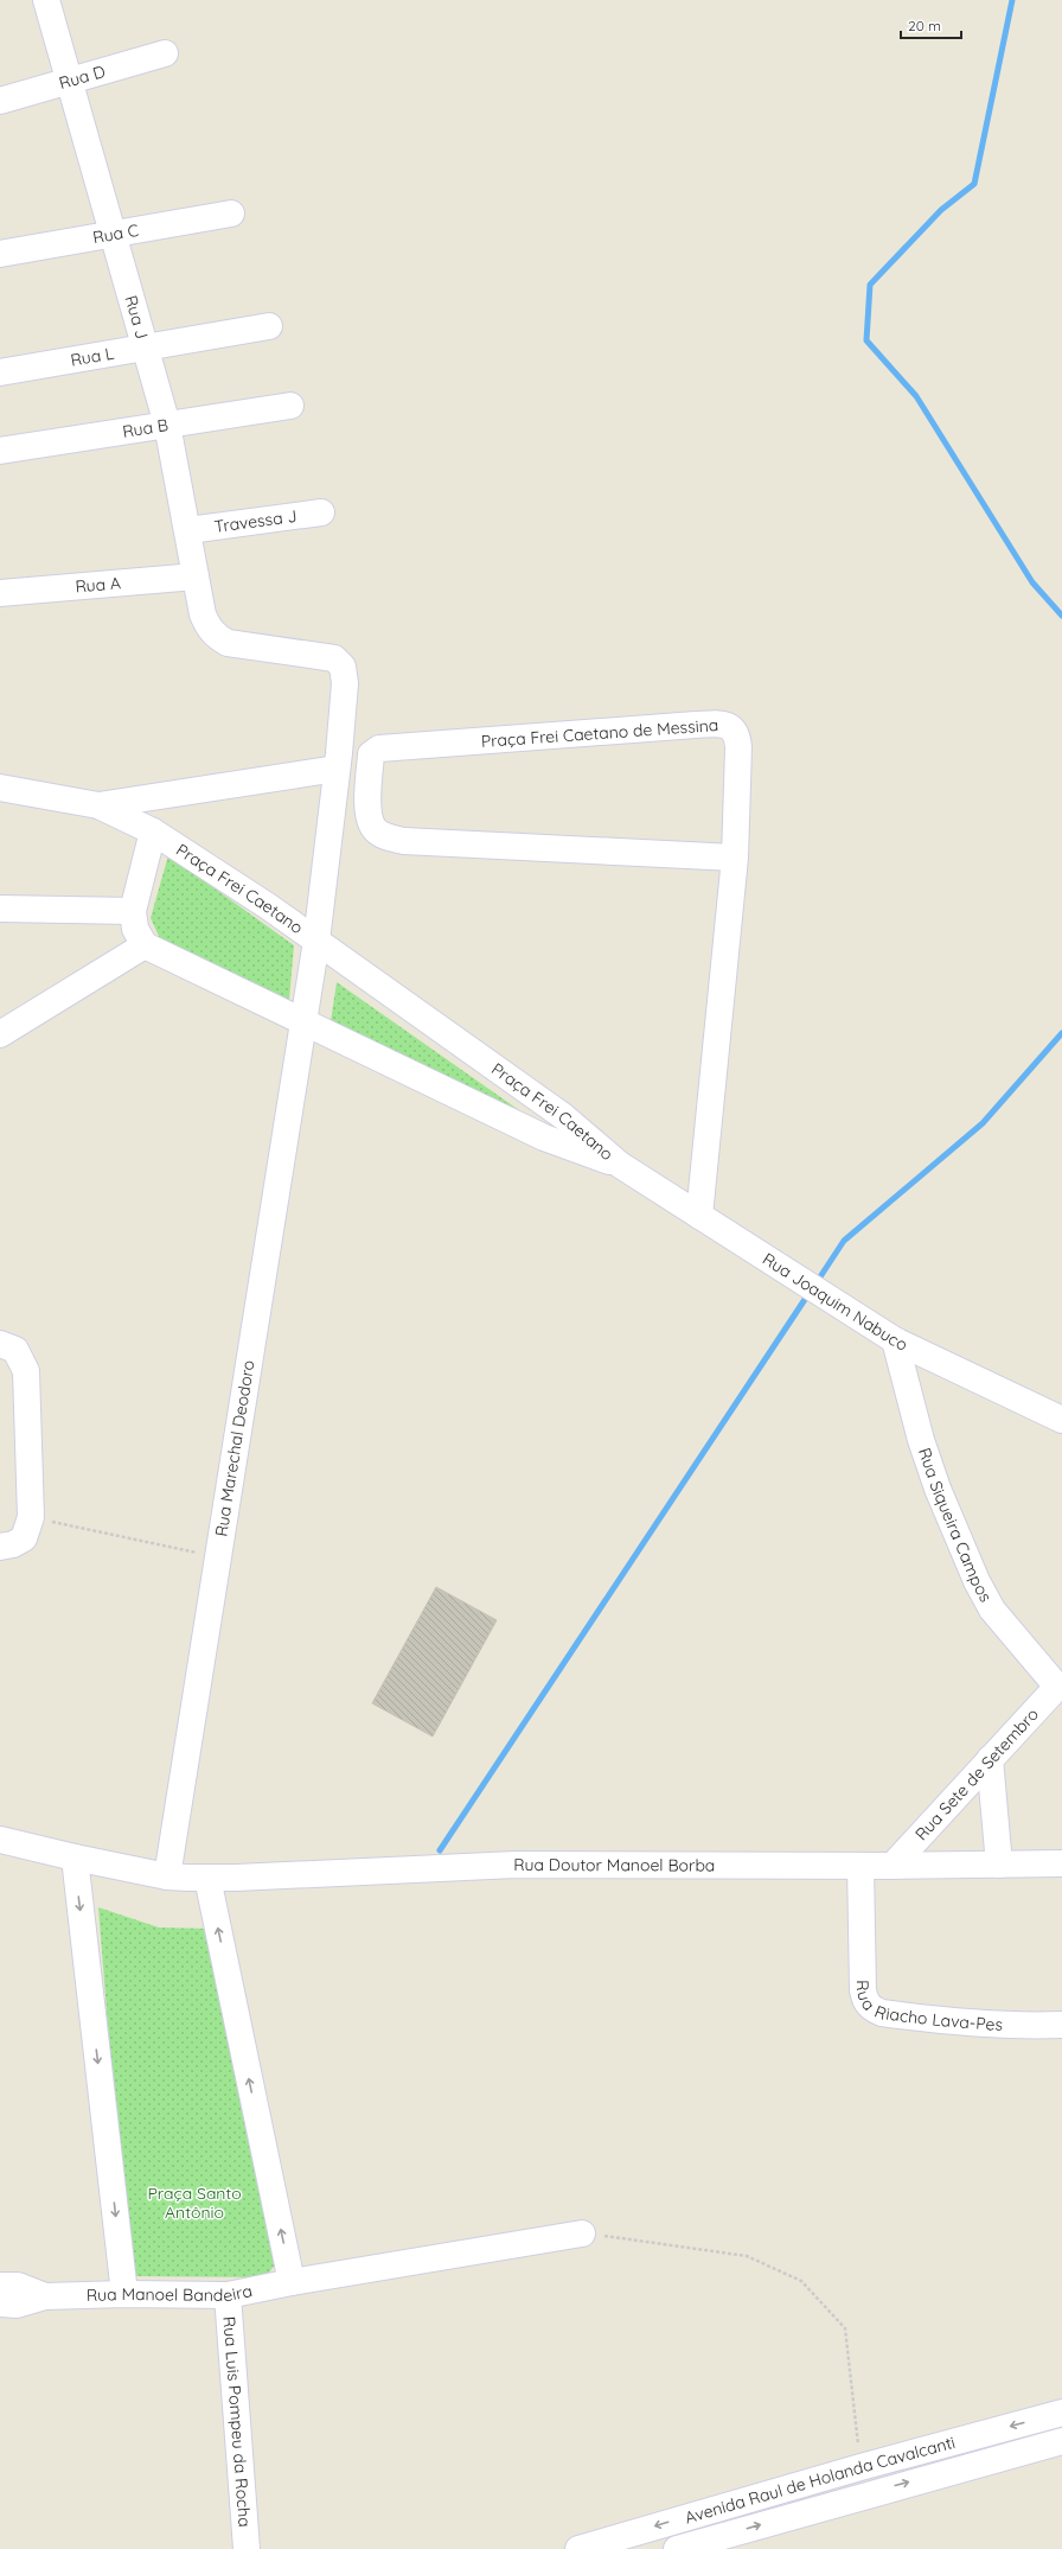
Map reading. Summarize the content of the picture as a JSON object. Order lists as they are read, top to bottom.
{
  "streets": {
    "street": [
      "Rua D",
      "Rua C",
      "Rua J",
      "Rua L",
      "Rua B",
      "Travessa J",
      "Rua A",
      "Praça Frei Caetano de Messina",
      "Praça Frei Caetano",
      "Rua Joaquim Nabuco",
      "Rua Marechal Deodoro",
      "Rua Siqueira Campos",
      "Rua Sete de Setembro",
      "Rua Doutor Manoel Borba",
      "Rua Riacho Lava-Pes",
      "Rua Manoel Bandeira",
      "Rua Luis Pompeu da Rocha",
      "Avenida Raul de Holanda Cavalcanti"
    ]
  },
  "crossings": [
    ["Rua D", "Rua J"],
    ["Rua C", "Rua J"],
    ["Rua J", "Rua L"],
    ["Rua J", "Rua B"],
    ["Rua J", "Travessa J"],
    ["Rua J", "Rua A"],
    ["Praça Frei Caetano de Messina", "Rua Joaquim Nabuco"],
    ["Praça Frei Caetano", "Rua Joaquim Nabuco"],
    ["Praça Frei Caetano", "Rua Marechal Deodoro"],
    ["Rua Joaquim Nabuco", "Rua Siqueira Campos"],
    ["Rua Marechal Deodoro", "Rua Doutor Manoel Borba"],
    ["Rua Siqueira Campos", "Rua Sete de Setembro"],
    ["Rua Sete de Setembro", "Rua Doutor Manoel Borba"],
    ["Rua Doutor Manoel Borba", "Rua Riacho Lava-Pes"],
    ["Rua Manoel Bandeira", "Rua Luis Pompeu da Rocha"]
  ],
  "parks": ["Praça Santo Antônio"],
  "scale_bar": "20 m"
}
